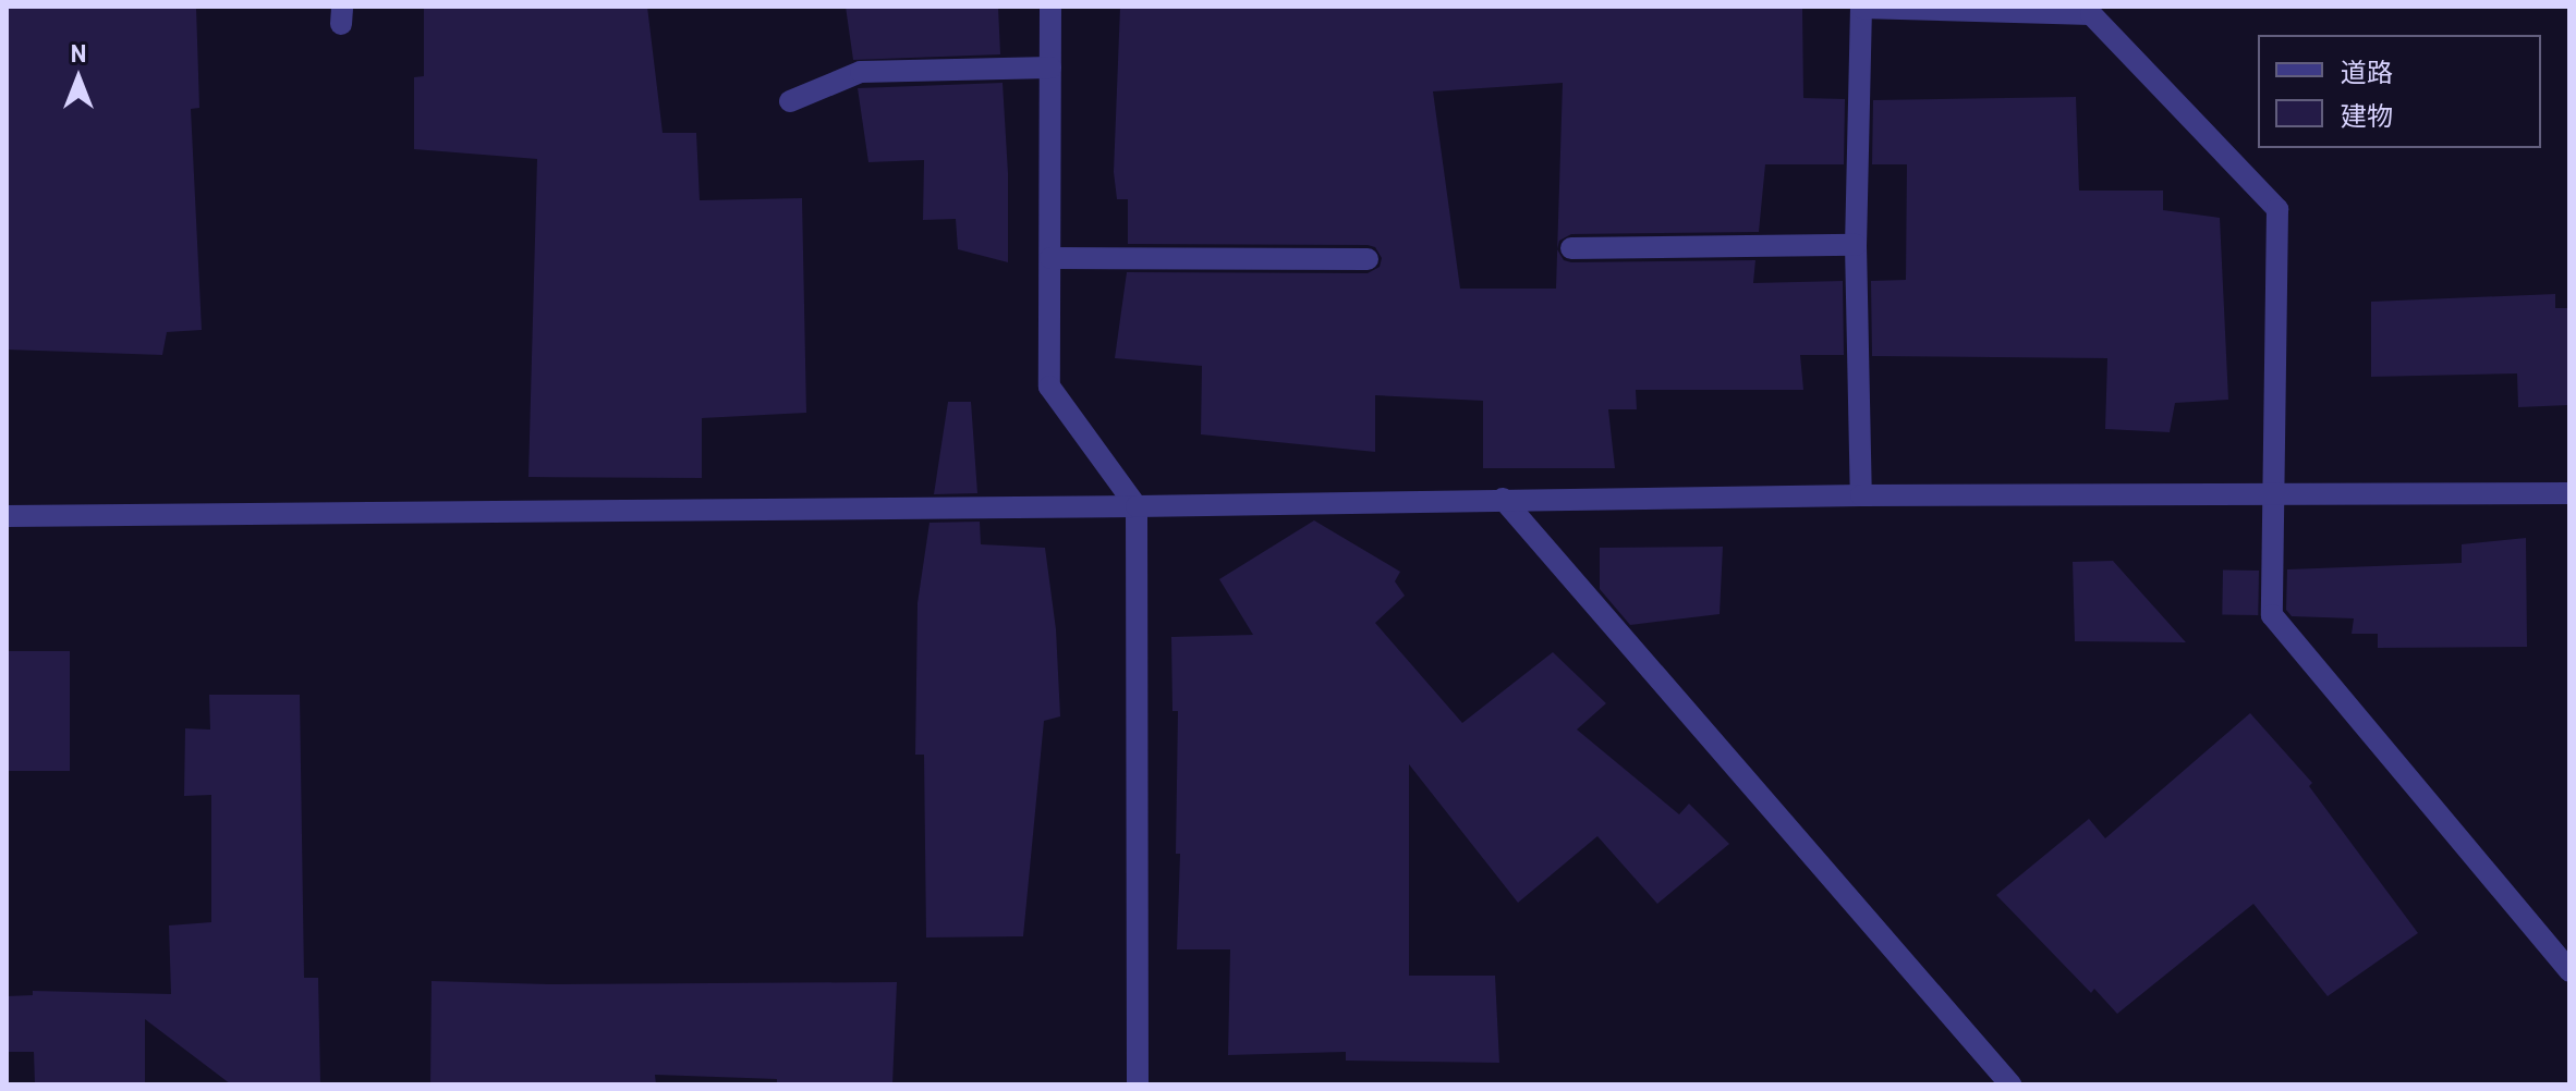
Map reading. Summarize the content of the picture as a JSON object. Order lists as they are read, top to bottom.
{
  "legend": ["道路", "建物"],
  "north": "top"
}
